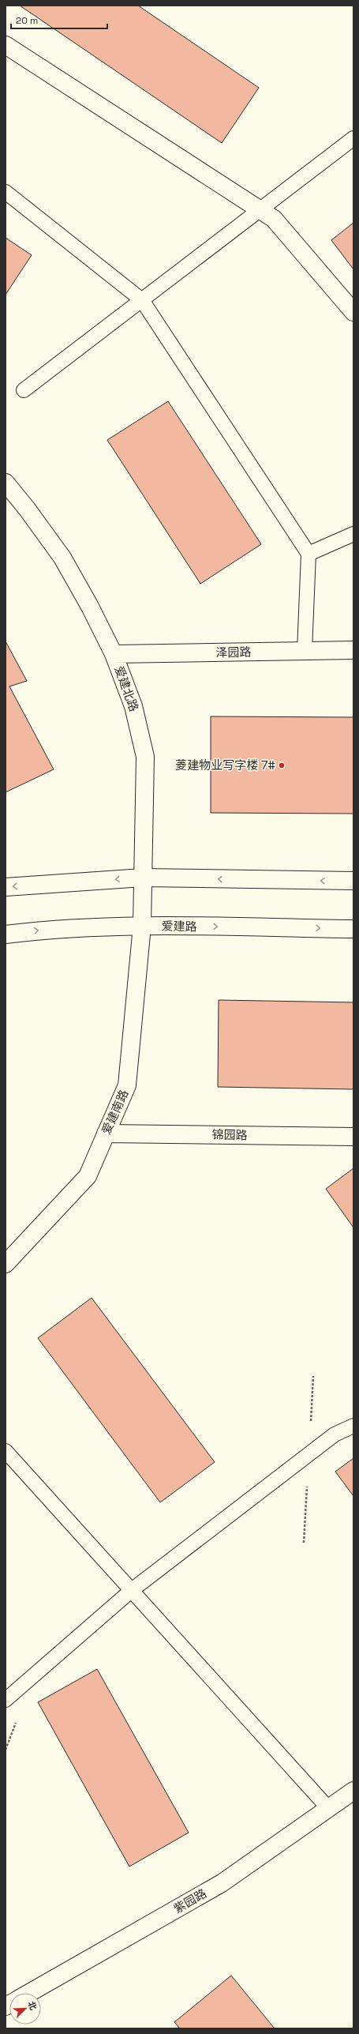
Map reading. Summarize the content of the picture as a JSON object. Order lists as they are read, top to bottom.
{
  "streets": {
    "street": [
      "泽园路",
      "爱建北路",
      "爱建路",
      "爱建南路",
      "锦园路",
      "紫园路"
    ]
  },
  "crossings": [
    ["泽园路", "爱建北路"],
    ["爱建北路", "爱建路"],
    ["爱建北路", "爱建南路"],
    ["爱建路", "爱建南路"],
    ["爱建南路", "锦园路"]
  ],
  "places": ["菱建物业写字楼 7#"],
  "scale_bar": "20 m",
  "north": "top right"
}
